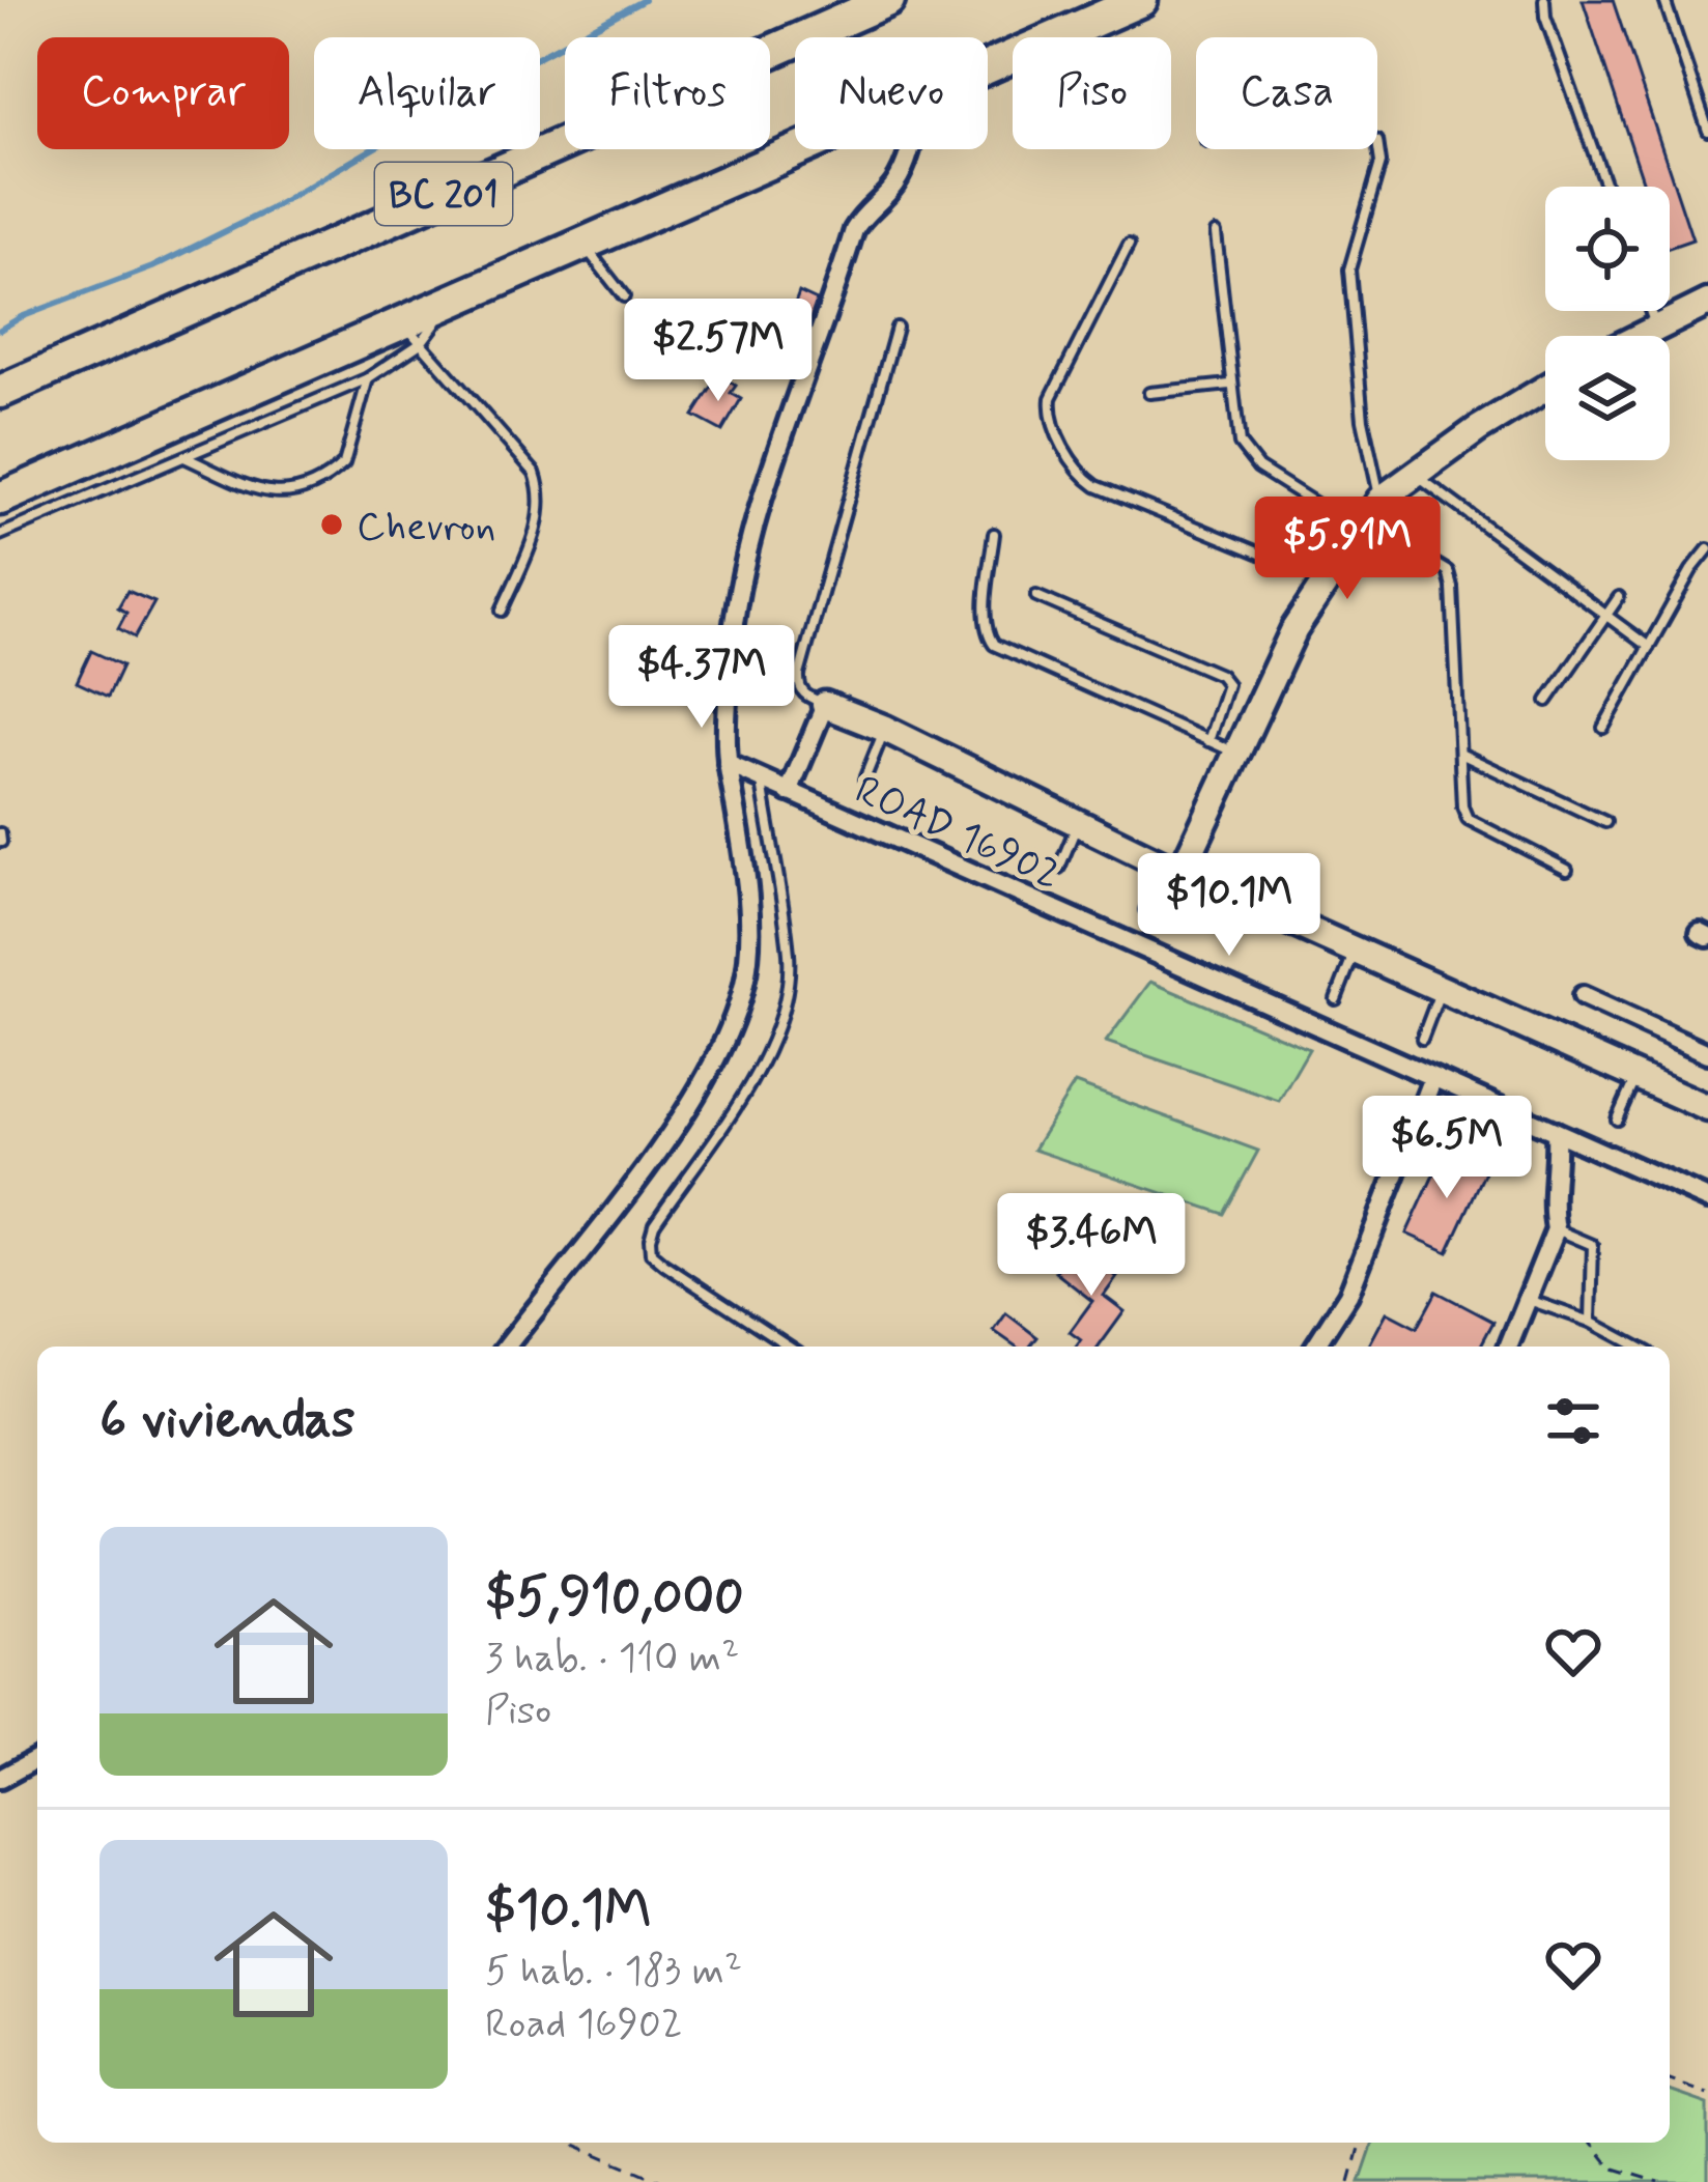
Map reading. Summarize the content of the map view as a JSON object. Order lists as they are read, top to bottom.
{
  "streets": {
    "highway": ["BC 201"],
    "street": ["ROAD 16902"]
  },
  "places": ["Chevron"],
  "page": {
    "chip": [
      "Comprar",
      "Alquilar",
      "Filtros",
      "Nuevo",
      "Piso",
      "Casa"
    ],
    "price": [
      "$2.57M",
      "$5.91M",
      "$4.37M",
      "$10.1M",
      "$6.5M",
      "$3.46M"
    ],
    "heading": "6 viviendas",
    "list": [
      {
        "name": "$5,910,000",
        "note": "3 hab. · 110 m² · Piso"
      },
      {
        "name": "$10.1M",
        "note": "5 hab. · 183 m² · Road 16902"
      }
    ]
  }
}
